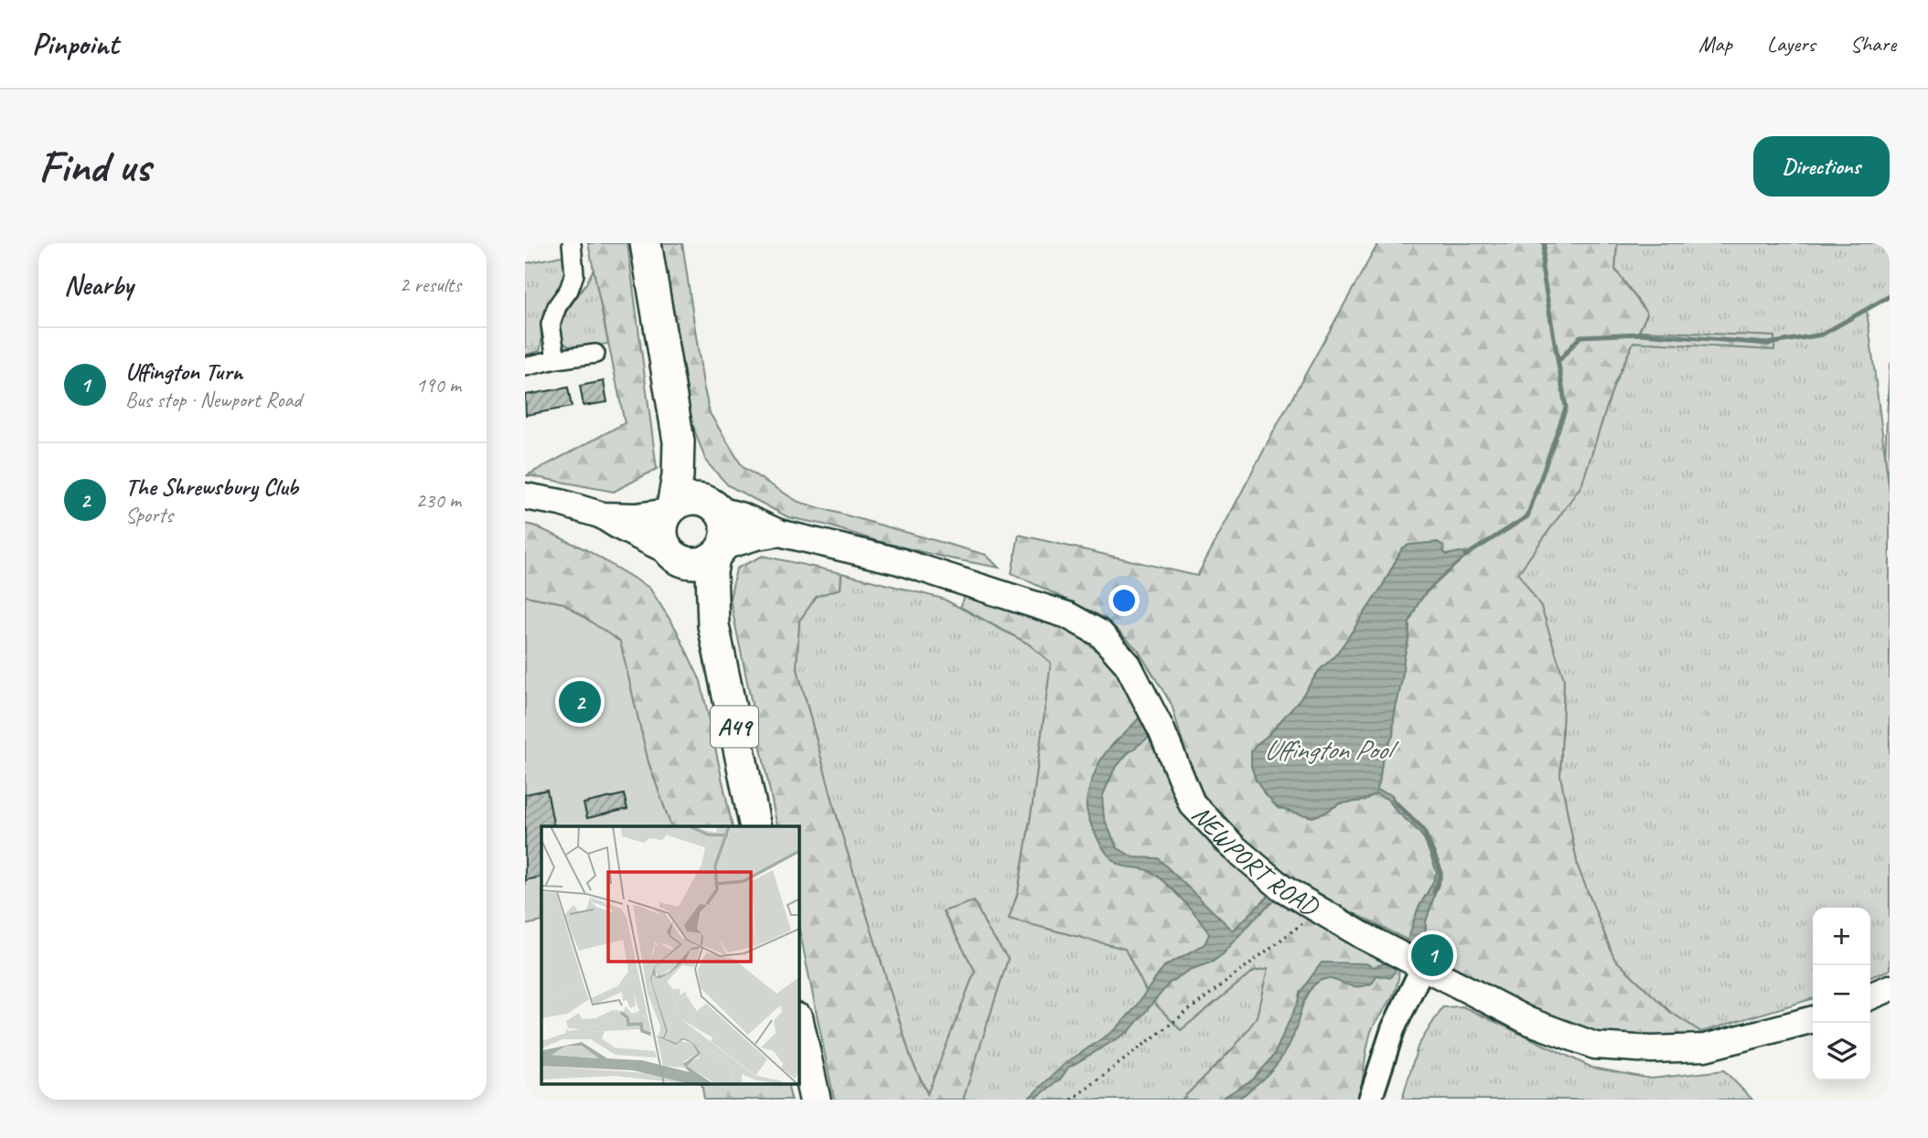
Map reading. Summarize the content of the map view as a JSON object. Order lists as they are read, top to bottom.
{
  "streets": {
    "highway": ["A49"],
    "main road": ["NEWPORT ROAD"]
  },
  "crossings": [
    ["A49", "NEWPORT ROAD"]
  ],
  "water": ["Uffington Pool"],
  "page": {
    "header": "Pinpoint",
    "nav": ["Map", "Layers", "Share"],
    "buttons": "Directions",
    "title": "Find us",
    "heading": ["Nearby", "2 results"],
    "list": [
      {
        "mark": "1",
        "name": "Uffington Turn",
        "note": "Bus stop · Newport Road",
        "value": "190 m"
      },
      {
        "mark": "2",
        "name": "The Shrewsbury Club",
        "note": "Sports",
        "value": "230 m"
      }
    ],
    "pins": ["2", "1"],
    "map_buttons": ["+", "−"]
  }
}
